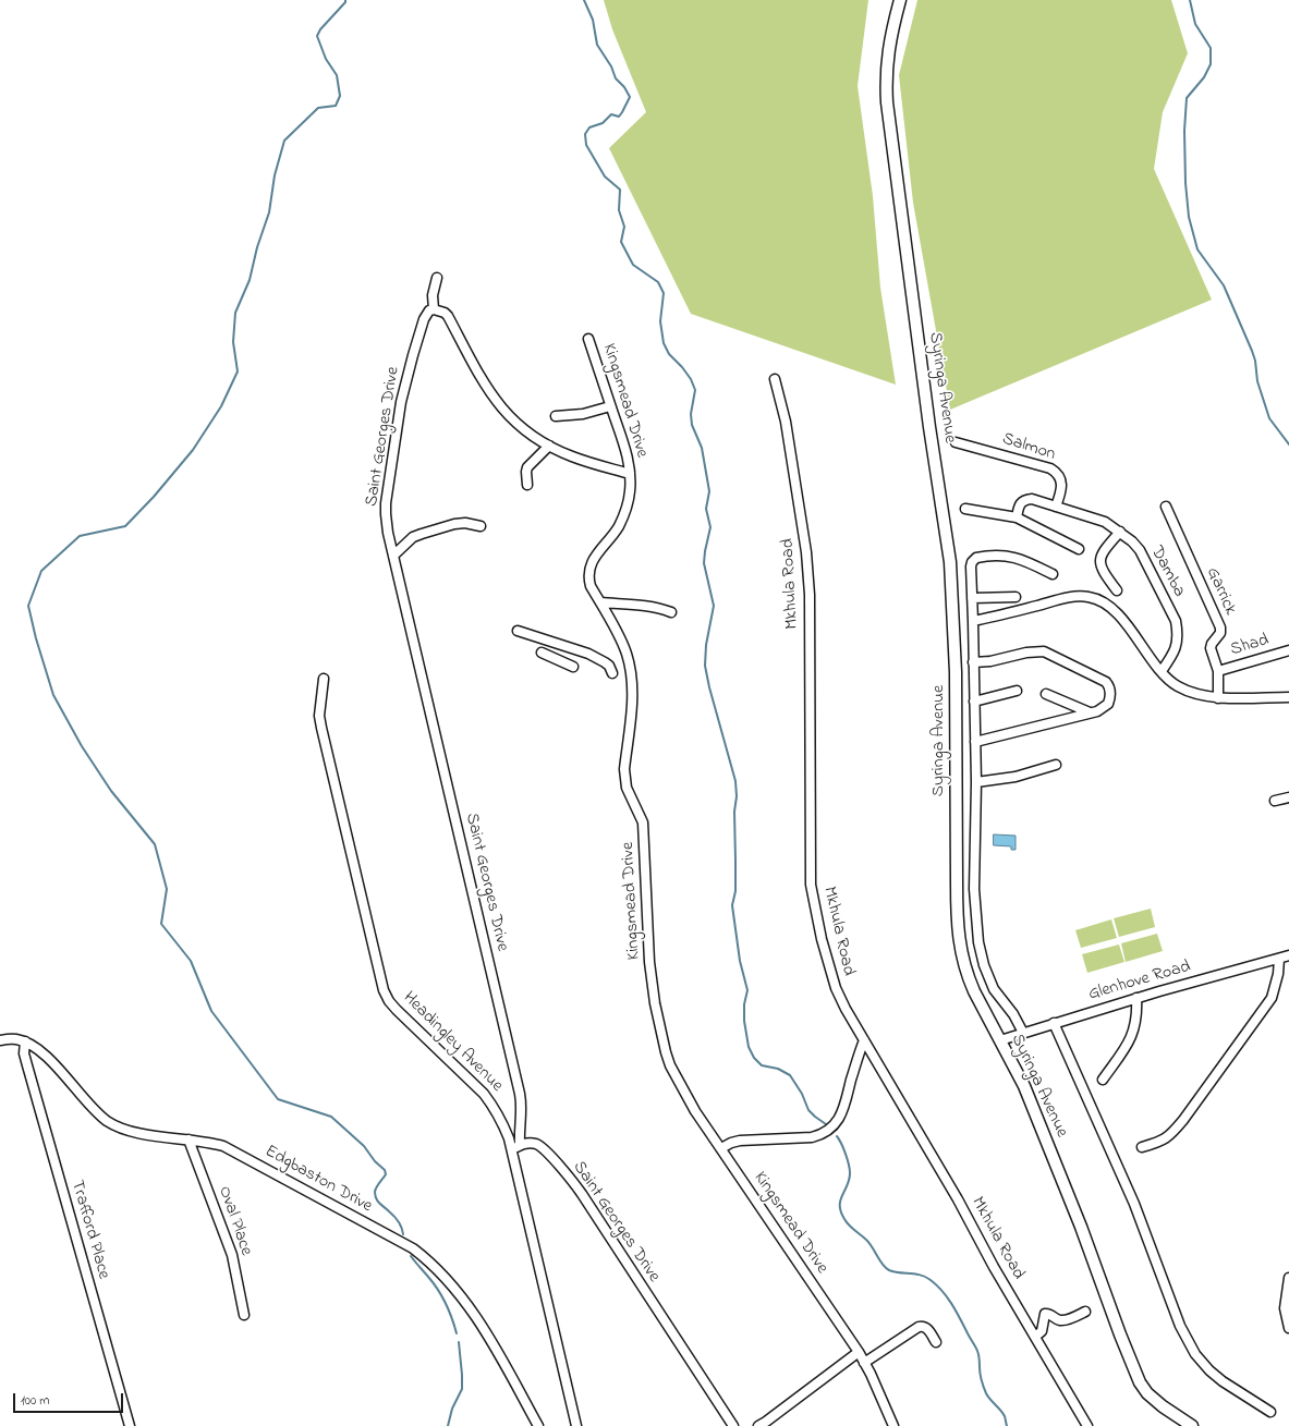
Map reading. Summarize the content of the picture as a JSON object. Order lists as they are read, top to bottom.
{
  "streets": {
    "street": [
      "Syringa Avenue",
      "Kingsmead Drive",
      "Saint Georges Drive",
      "Salmon",
      "Damba",
      "Mkhula Road",
      "Garrick",
      "Shad",
      "Glenhove Road",
      "Headingley Avenue",
      "Edgbaston Drive",
      "Oval Place",
      "Trafford Place"
    ]
  },
  "crossings": [
    ["Syringa Avenue", "Glenhove Road"],
    ["Salmon", "Damba"],
    ["Garrick", "Shad"],
    ["Edgbaston Drive", "Oval Place"],
    ["Edgbaston Drive", "Trafford Place"]
  ],
  "scale_bar": "100 m"
}
